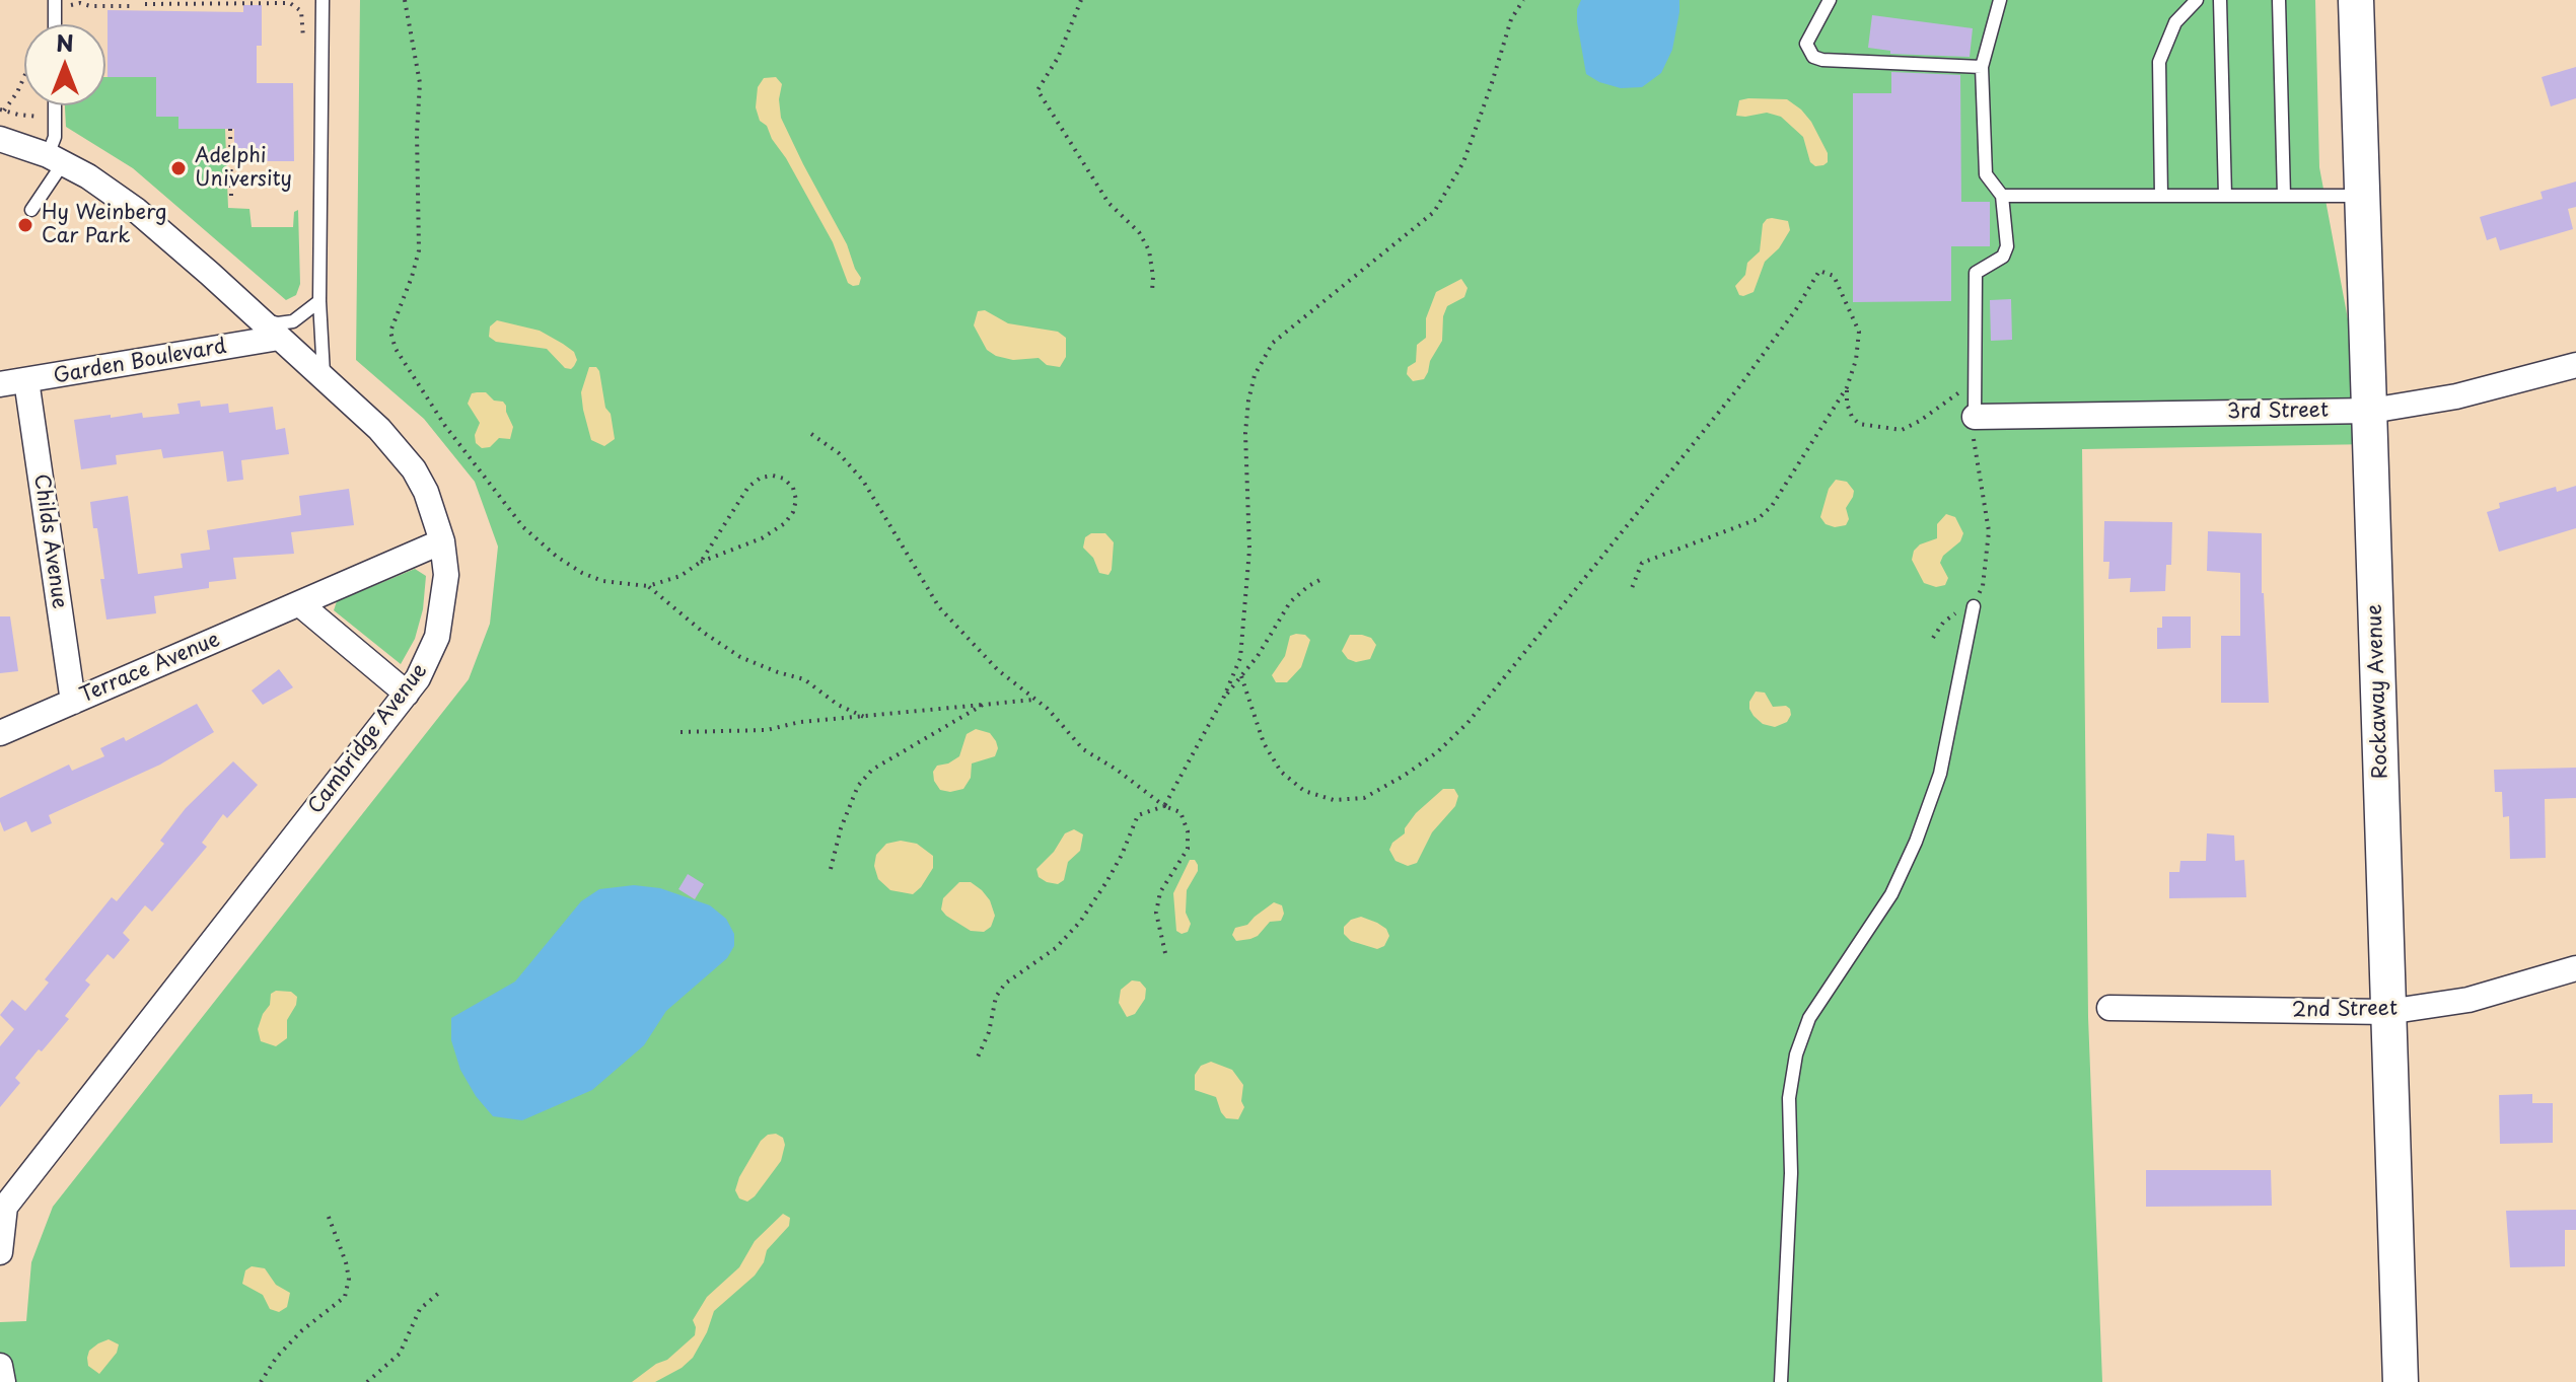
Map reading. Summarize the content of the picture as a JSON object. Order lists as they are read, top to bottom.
{
  "streets": {
    "main road": ["Rockaway Avenue"],
    "street": [
      "Garden Boulevard",
      "3rd Street",
      "Childs Avenue",
      "Terrace Avenue",
      "Cambridge Avenue",
      "2nd Street"
    ]
  },
  "crossings": [
    ["Garden Boulevard", "Childs Avenue"],
    ["Garden Boulevard", "Cambridge Avenue"],
    ["3rd Street", "Rockaway Avenue"],
    ["Childs Avenue", "Terrace Avenue"],
    ["Terrace Avenue", "Cambridge Avenue"],
    ["Rockaway Avenue", "2nd Street"]
  ],
  "places": ["Adelphi University", "Hy Weinberg Car Park"],
  "north": "top"
}
